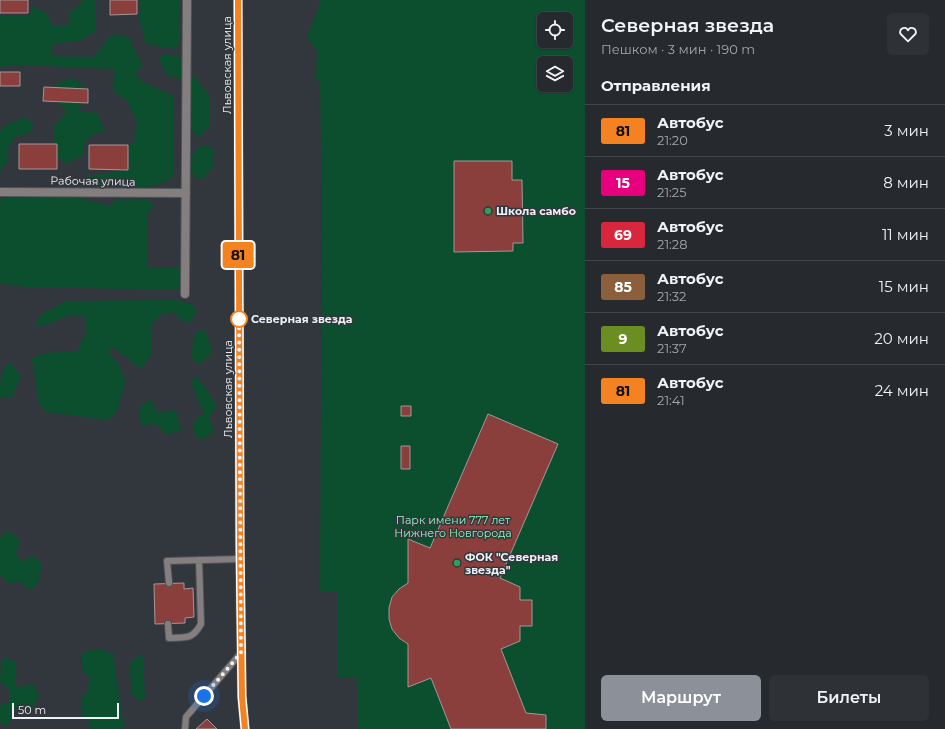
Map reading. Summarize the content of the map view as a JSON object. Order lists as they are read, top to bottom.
{
  "streets": {
    "main road": ["Львовская улица"],
    "street": ["Рабочая улица"]
  },
  "parks": ["Парк имени 777 лет Нижнего Новгорода"],
  "places": ["Школа самбо", "Северная звезда", "ФОК \"Северная звезда\""],
  "lines": ["bus line 81"],
  "scale_bar": "50 m",
  "page": {
    "on_map": "81",
    "heading": [
      ["Северная звезда", "Пешком · 3 мин · 190 m"],
      "Отправления"
    ],
    "list": [
      {
        "mark": "81",
        "name": "Автобус",
        "note": "21:20",
        "value": "3 мин"
      },
      {
        "mark": "15",
        "name": "Автобус",
        "note": "21:25",
        "value": "8 мин"
      },
      {
        "mark": "69",
        "name": "Автобус",
        "note": "21:28",
        "value": "11 мин"
      },
      {
        "mark": "85",
        "name": "Автобус",
        "note": "21:32",
        "value": "15 мин"
      },
      {
        "mark": "9",
        "name": "Автобус",
        "note": "21:37",
        "value": "20 мин"
      },
      {
        "mark": "81",
        "name": "Автобус",
        "note": "21:41",
        "value": "24 мин"
      }
    ],
    "buttons": ["Маршрут", "Билеты"],
    "scale": "50 m"
  }
}
